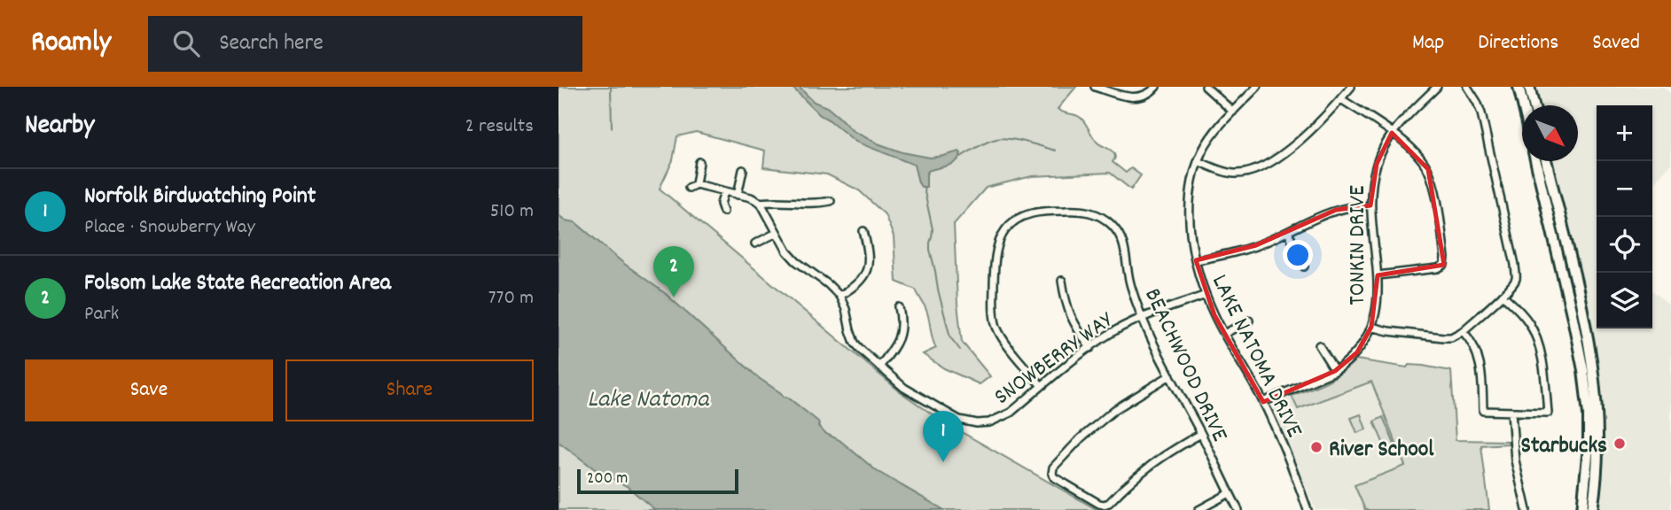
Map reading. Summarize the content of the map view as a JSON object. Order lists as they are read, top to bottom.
{
  "streets": {
    "street": [
      "TONKIN DRIVE",
      "LAKE NATOMA DRIVE",
      "SNOWBERRY WAY",
      "BEACHWOOD DRIVE"
    ]
  },
  "crossings": [
    ["TONKIN DRIVE", "LAKE NATOMA DRIVE"],
    ["LAKE NATOMA DRIVE", "SNOWBERRY WAY"],
    ["SNOWBERRY WAY", "BEACHWOOD DRIVE"]
  ],
  "water": ["Lake Natoma"],
  "places": ["Starbucks", "River School"],
  "scale_bar": "200 m",
  "north": "bottom right",
  "page": {
    "header": "Roamly",
    "search": "Search here",
    "nav": ["Map", "Directions", "Saved"],
    "heading": ["Nearby", "2 results"],
    "map_buttons": ["+", "−"],
    "list": [
      {
        "mark": "1",
        "name": "Norfolk Birdwatching Point",
        "note": "Place · Snowberry Way",
        "value": "510 m"
      },
      {
        "mark": "2",
        "name": "Folsom Lake State Recreation Area",
        "note": "Park",
        "value": "770 m"
      }
    ],
    "pins": ["2", "1"],
    "buttons": ["Save", "Share"],
    "scale": "200 m"
  }
}
